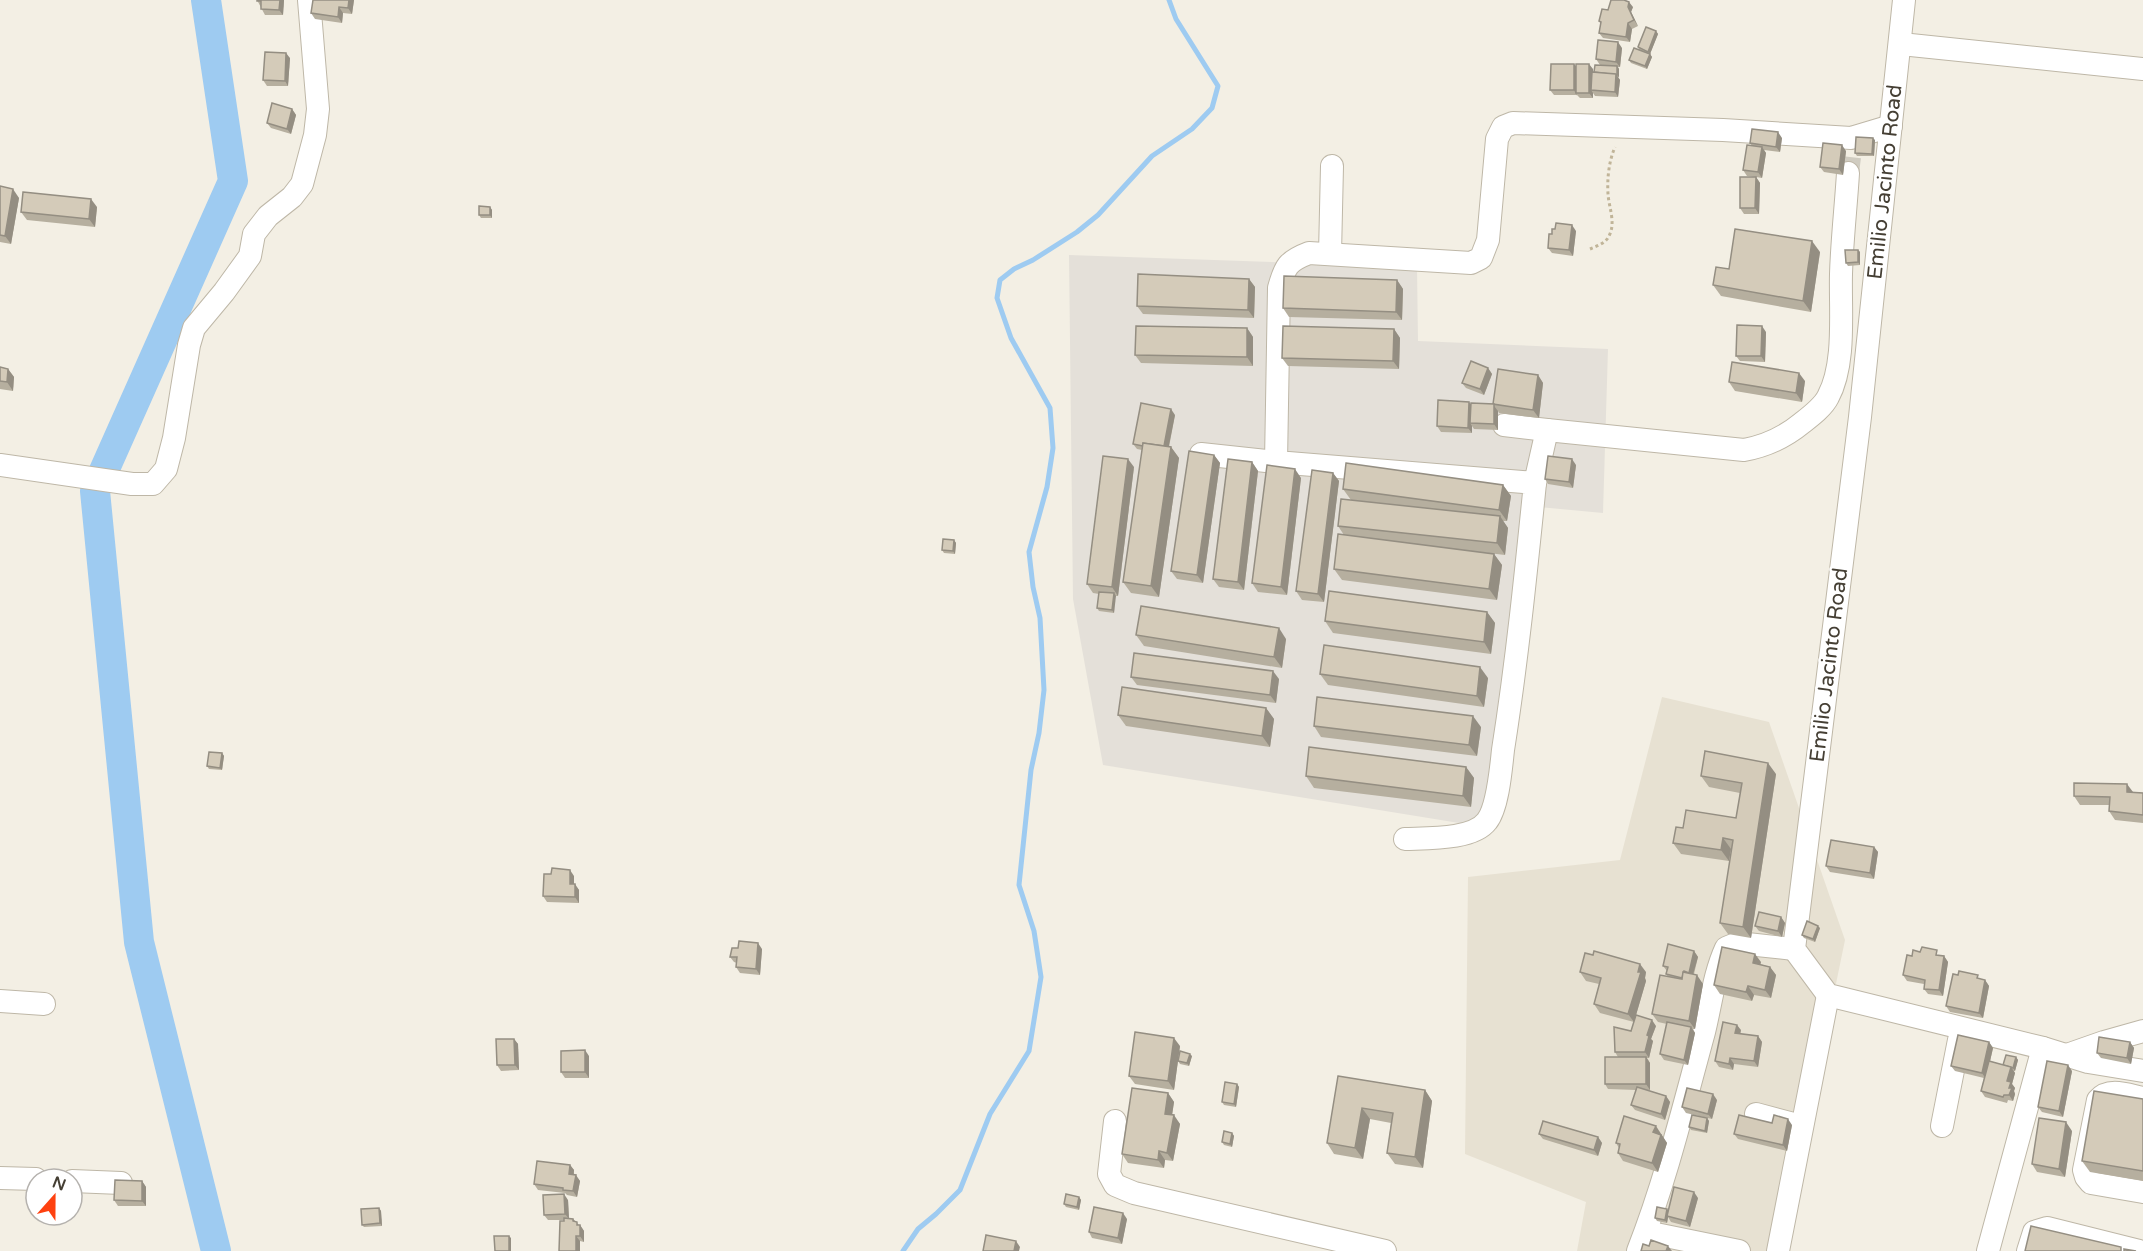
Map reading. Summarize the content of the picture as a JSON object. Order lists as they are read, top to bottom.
{
  "streets": {
    "street": ["Emilio Jacinto Road"]
  },
  "north": "top"
}
